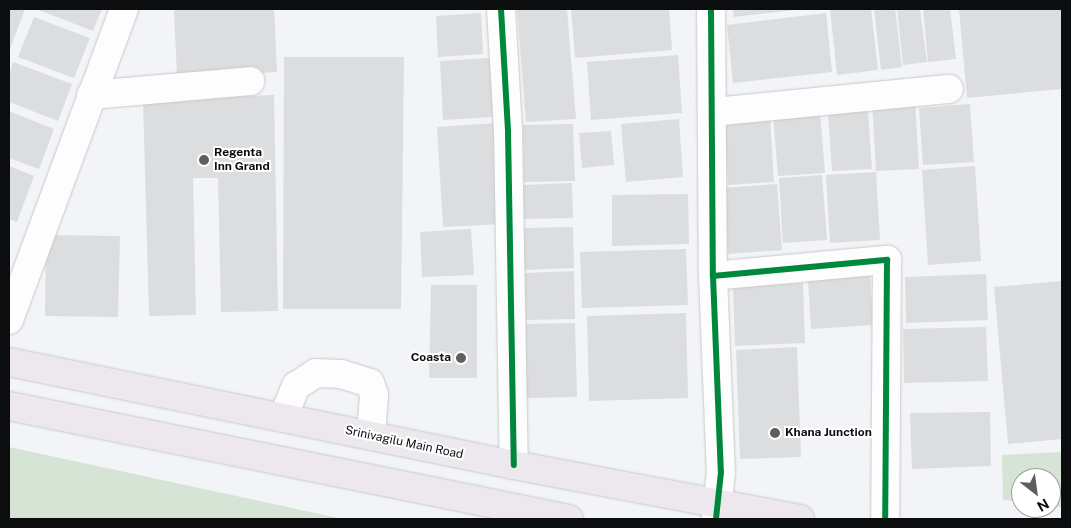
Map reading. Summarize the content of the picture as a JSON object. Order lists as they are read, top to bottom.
{
  "streets": {
    "main road": ["Srinivagilu Main Road"]
  },
  "places": ["Regenta Inn Grand", "Coasta", "Khana Junction"],
  "north": "bottom right"
}
